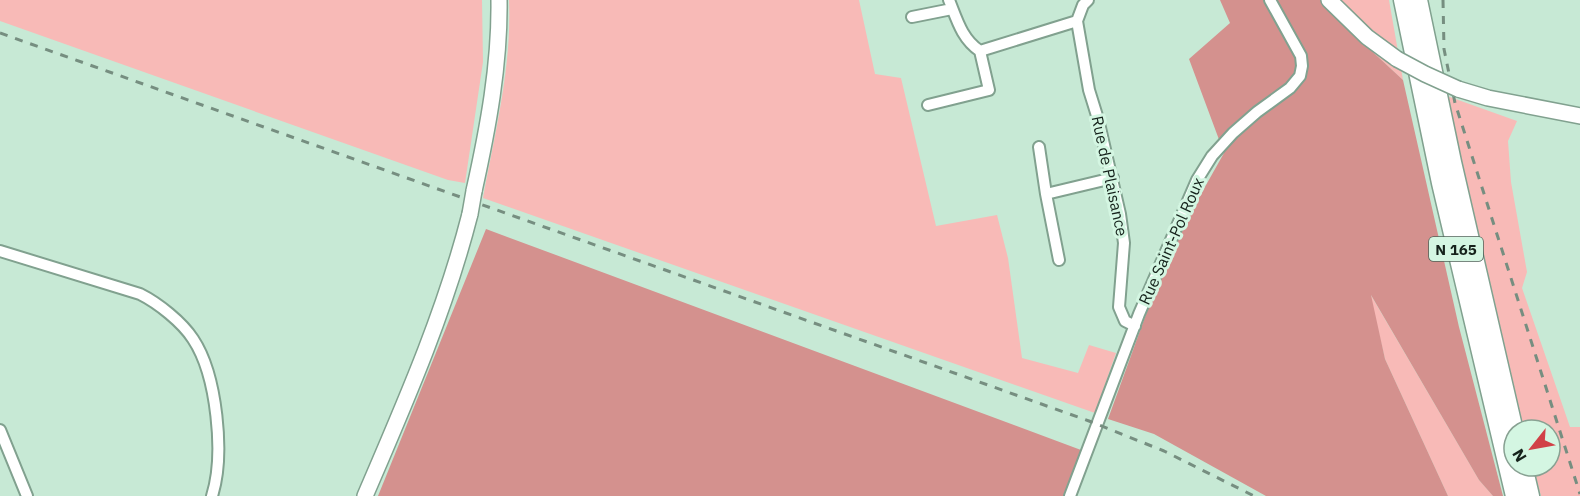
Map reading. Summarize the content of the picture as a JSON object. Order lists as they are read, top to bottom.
{
  "streets": {
    "highway": ["N 165"],
    "street": ["Rue de Plaisance", "Rue Saint-Pol Roux"]
  },
  "crossings": [
    ["Rue de Plaisance", "Rue Saint-Pol Roux"]
  ],
  "north": "bottom left"
}
